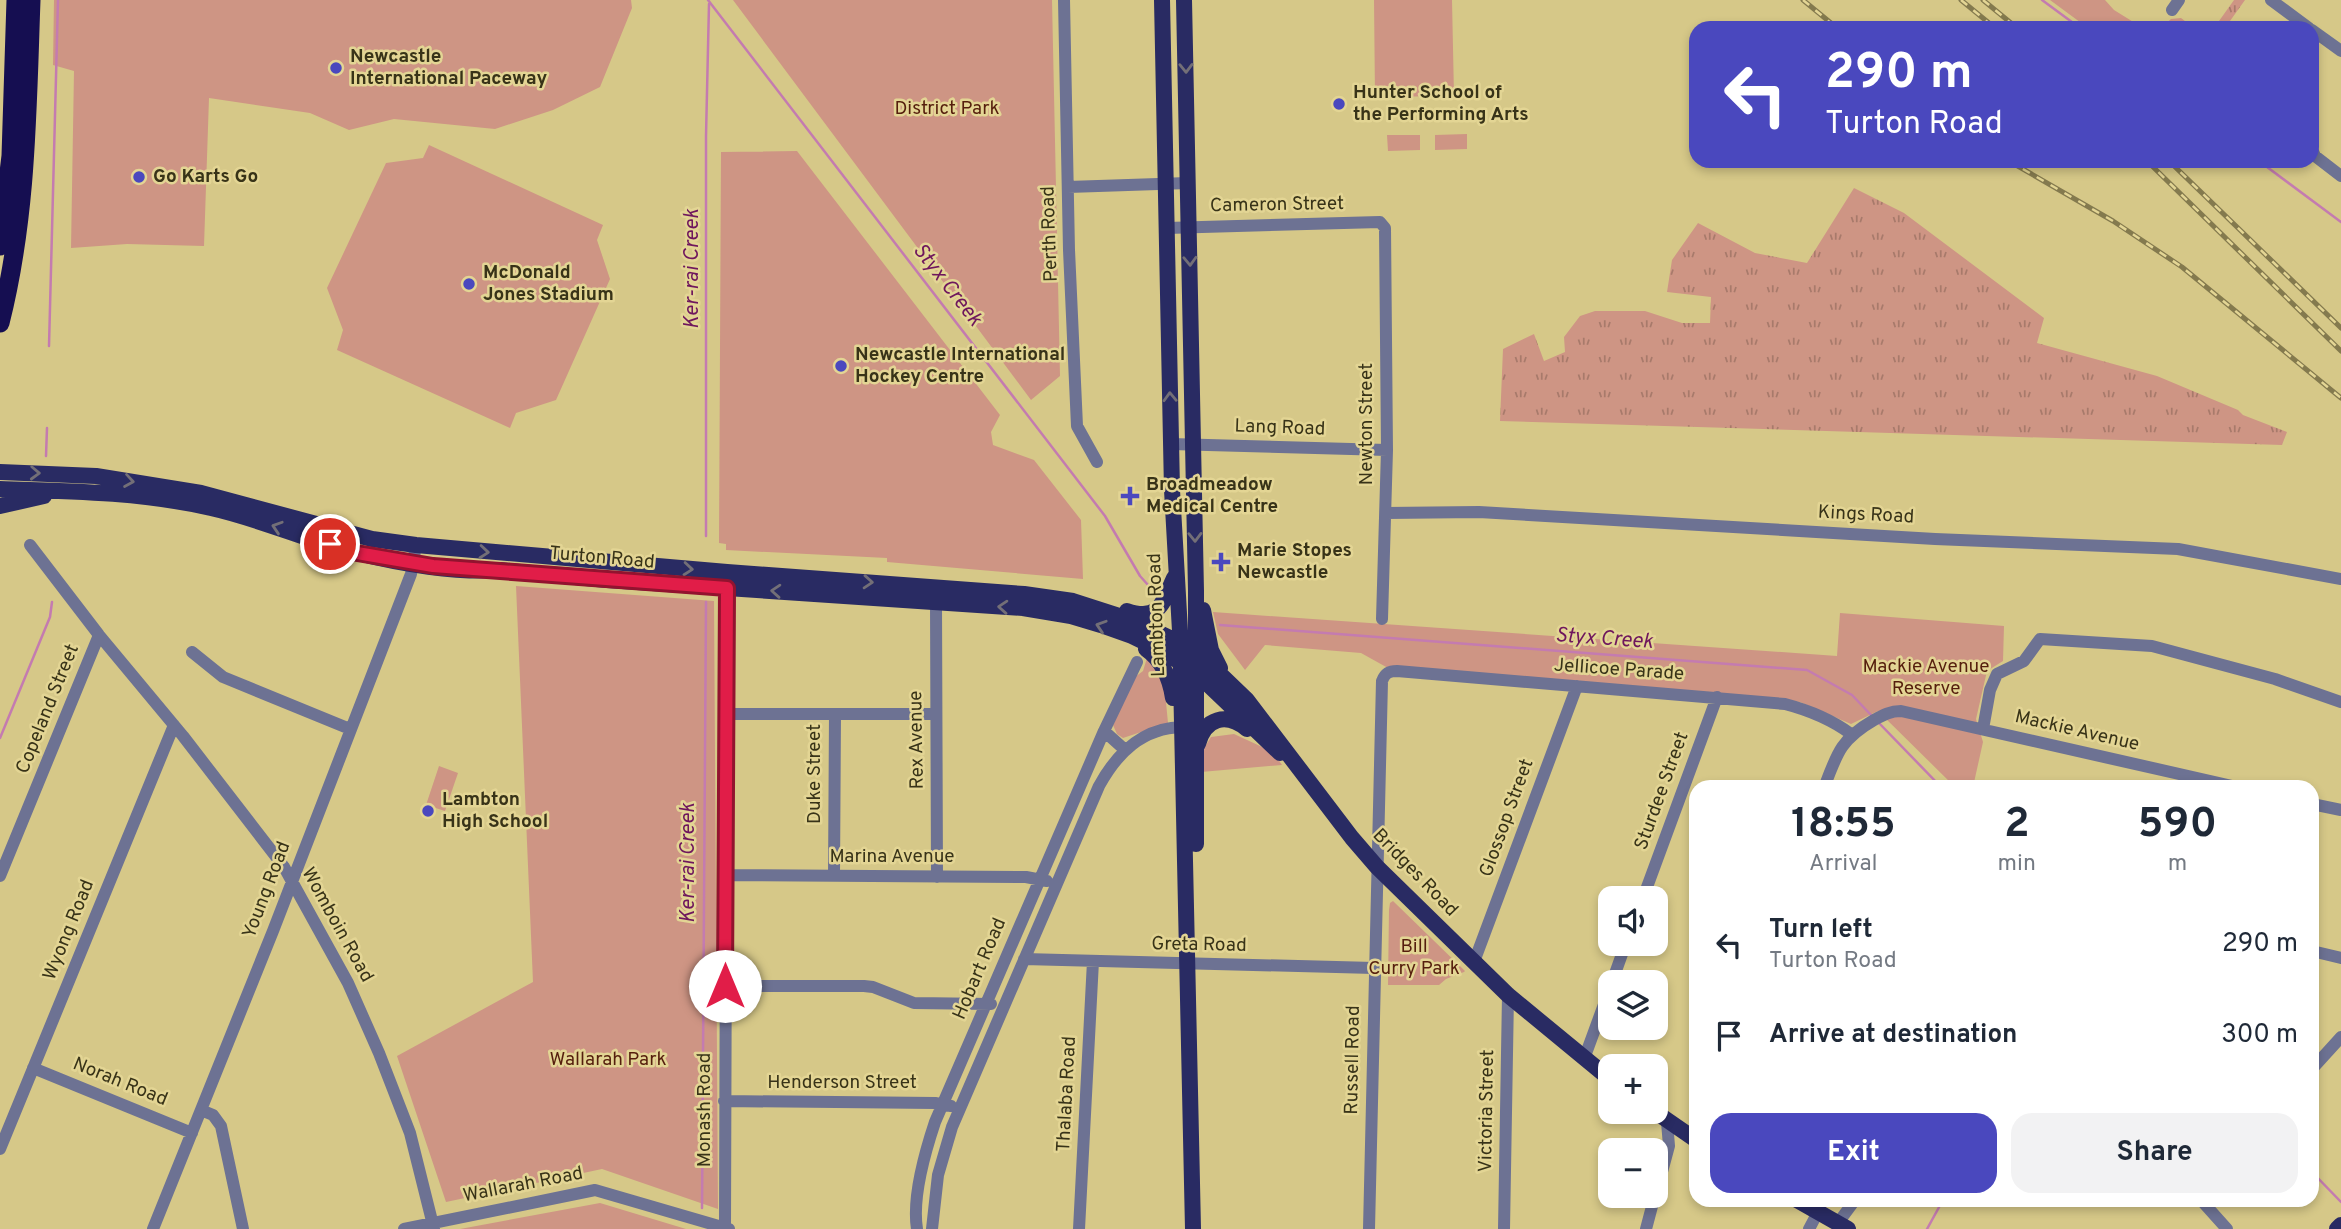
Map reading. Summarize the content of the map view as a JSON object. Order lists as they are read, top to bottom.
{
  "streets": {
    "main road": ["Turton Road", "Lambton Road", "Bridges Road"],
    "street": [
      "Cameron Street",
      "Perth Road",
      "Newton Street",
      "Lang Road",
      "Kings Road",
      "Jellicoe Parade",
      "Copeland Street",
      "Mackie Avenue",
      "Rex Avenue",
      "Duke Street",
      "Sturdee Street",
      "Glossop Street",
      "Marina Avenue",
      "Young Road",
      "Womboin Road",
      "Wyong Road",
      "Greta Road",
      "Hobart Road",
      "Russell Road",
      "Norah Road",
      "Henderson Street",
      "Thalaba Road",
      "Monash Road",
      "Victoria Street",
      "Wallarah Road"
    ]
  },
  "crossings": [
    ["Cameron Street", "Newton Street"],
    ["Cameron Street", "Lambton Road"],
    ["Newton Street", "Lang Road"],
    ["Newton Street", "Kings Road"],
    ["Lang Road", "Lambton Road"],
    ["Turton Road", "Lambton Road"],
    ["Turton Road", "Rex Avenue"],
    ["Turton Road", "Bridges Road"],
    ["Turton Road", "Young Road"],
    ["Turton Road", "Monash Road"],
    ["Lambton Road", "Bridges Road"],
    ["Lambton Road", "Greta Road"],
    ["Lambton Road", "Hobart Road"],
    ["Jellicoe Parade", "Mackie Avenue"],
    ["Jellicoe Parade", "Sturdee Street"],
    ["Jellicoe Parade", "Glossop Street"],
    ["Jellicoe Parade", "Russell Road"],
    ["Copeland Street", "Womboin Road"],
    ["Rex Avenue", "Marina Avenue"],
    ["Duke Street", "Marina Avenue"],
    ["Glossop Street", "Bridges Road"],
    ["Marina Avenue", "Hobart Road"],
    ["Marina Avenue", "Monash Road"],
    ["Bridges Road", "Russell Road"],
    ["Bridges Road", "Victoria Street"],
    ["Young Road", "Womboin Road"],
    ["Young Road", "Norah Road"],
    ["Womboin Road", "Wyong Road"],
    ["Womboin Road", "Wallarah Road"],
    ["Wyong Road", "Norah Road"],
    ["Greta Road", "Hobart Road"],
    ["Greta Road", "Russell Road"],
    ["Greta Road", "Thalaba Road"],
    ["Hobart Road", "Henderson Street"],
    ["Henderson Street", "Monash Road"],
    ["Monash Road", "Wallarah Road"]
  ],
  "water": ["Ker-rai Creek", "Styx Creek"],
  "parks": [
    "District Park",
    "Mackie Avenue Reserve",
    "Bill Curry Park",
    "Wallarah Park"
  ],
  "places": {
    "other": [
      "Newcastle International Paceway",
      "Hunter School of the Performing Arts",
      "Go Karts Go",
      "McDonald Jones Stadium",
      "Newcastle International Hockey Centre",
      "Lambton High School"
    ],
    "health": ["Broadmeadow Medical Centre", "Marie Stopes Newcastle"]
  },
  "page": {
    "turn": ["290 m", "Turton Road"],
    "eta": [
      "18:55",
      "Arrival",
      "2",
      "min",
      "590",
      "m"
    ],
    "map_buttons": ["+", "−"],
    "list": [
      {
        "name": "Turn left",
        "note": "Turton Road",
        "value": "290 m"
      },
      {
        "name": "Arrive at destination",
        "value": "300 m"
      }
    ],
    "buttons": ["Exit", "Share"]
  }
}
